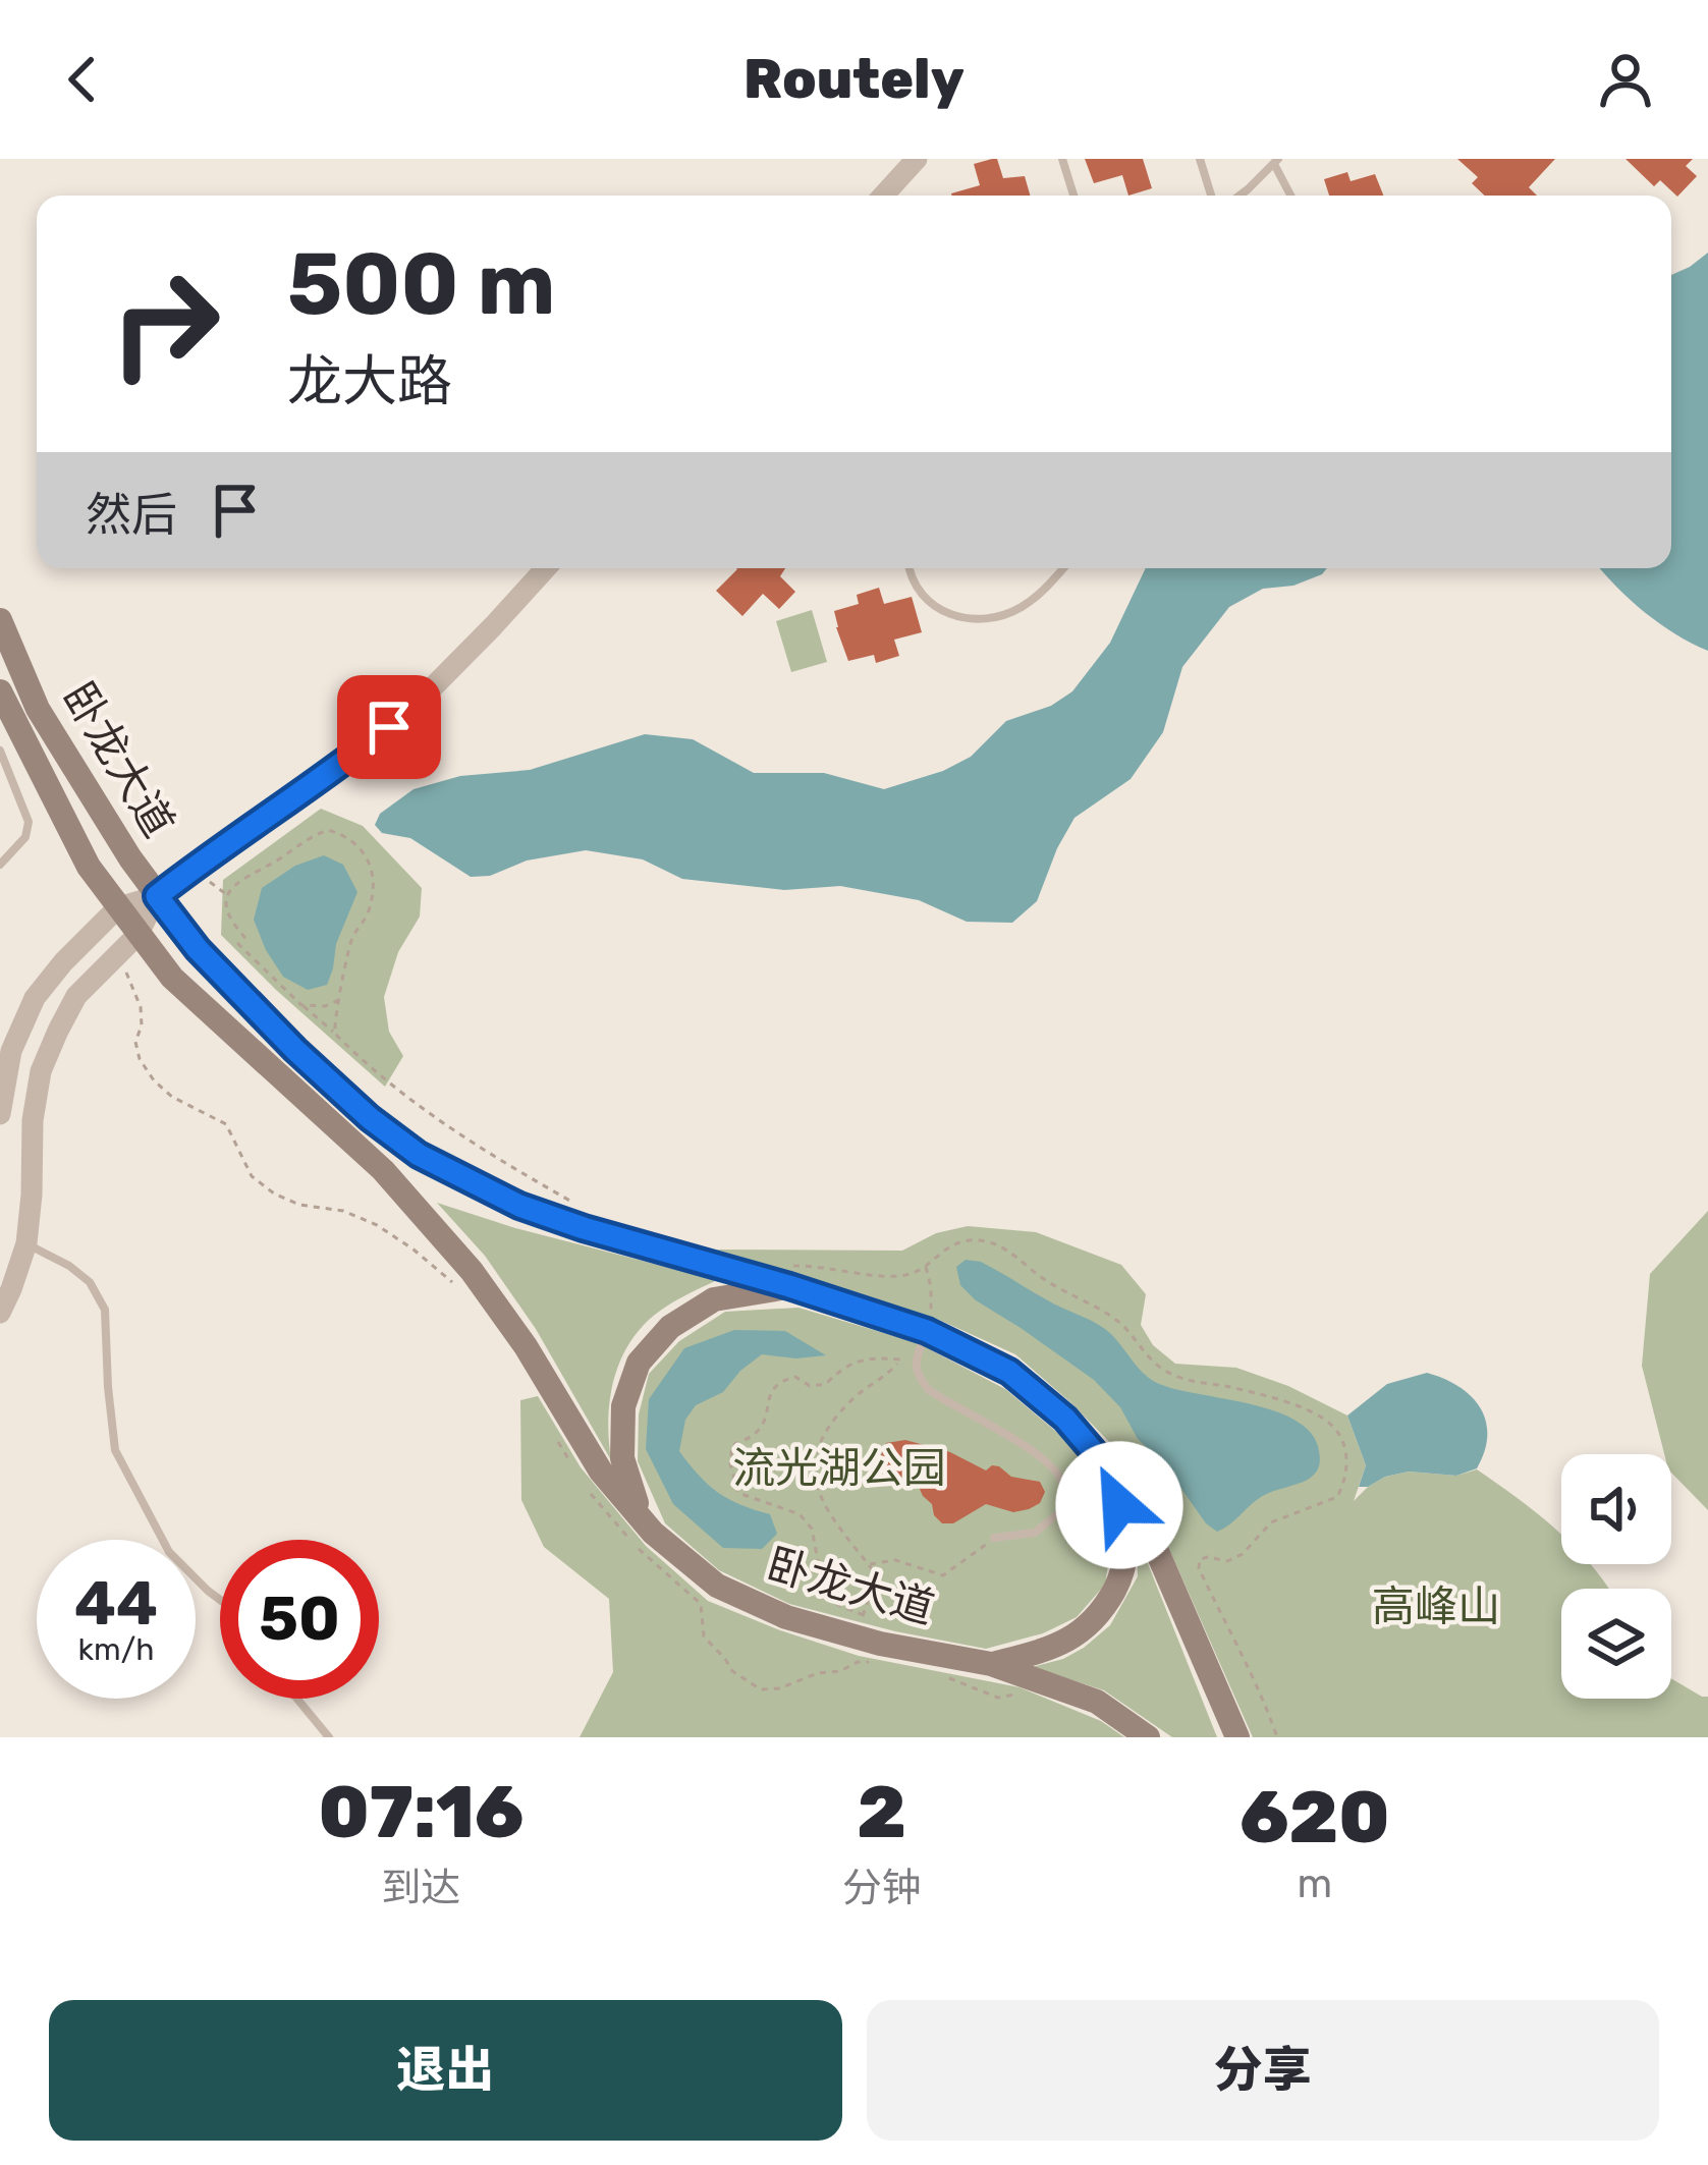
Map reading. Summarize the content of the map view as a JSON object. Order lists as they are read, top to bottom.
{
  "streets": {
    "main road": ["卧龙大道"]
  },
  "parks": ["流光湖公园", "高峰山"],
  "page": {
    "header": "Routely",
    "turn": ["500 m", "龙大路"],
    "then": "然后",
    "speed": "44 km/h",
    "limit": "50",
    "eta": [
      "07:16",
      "到达",
      "2",
      "分钟",
      "620",
      "m"
    ],
    "buttons": ["退出", "分享"]
  }
}
